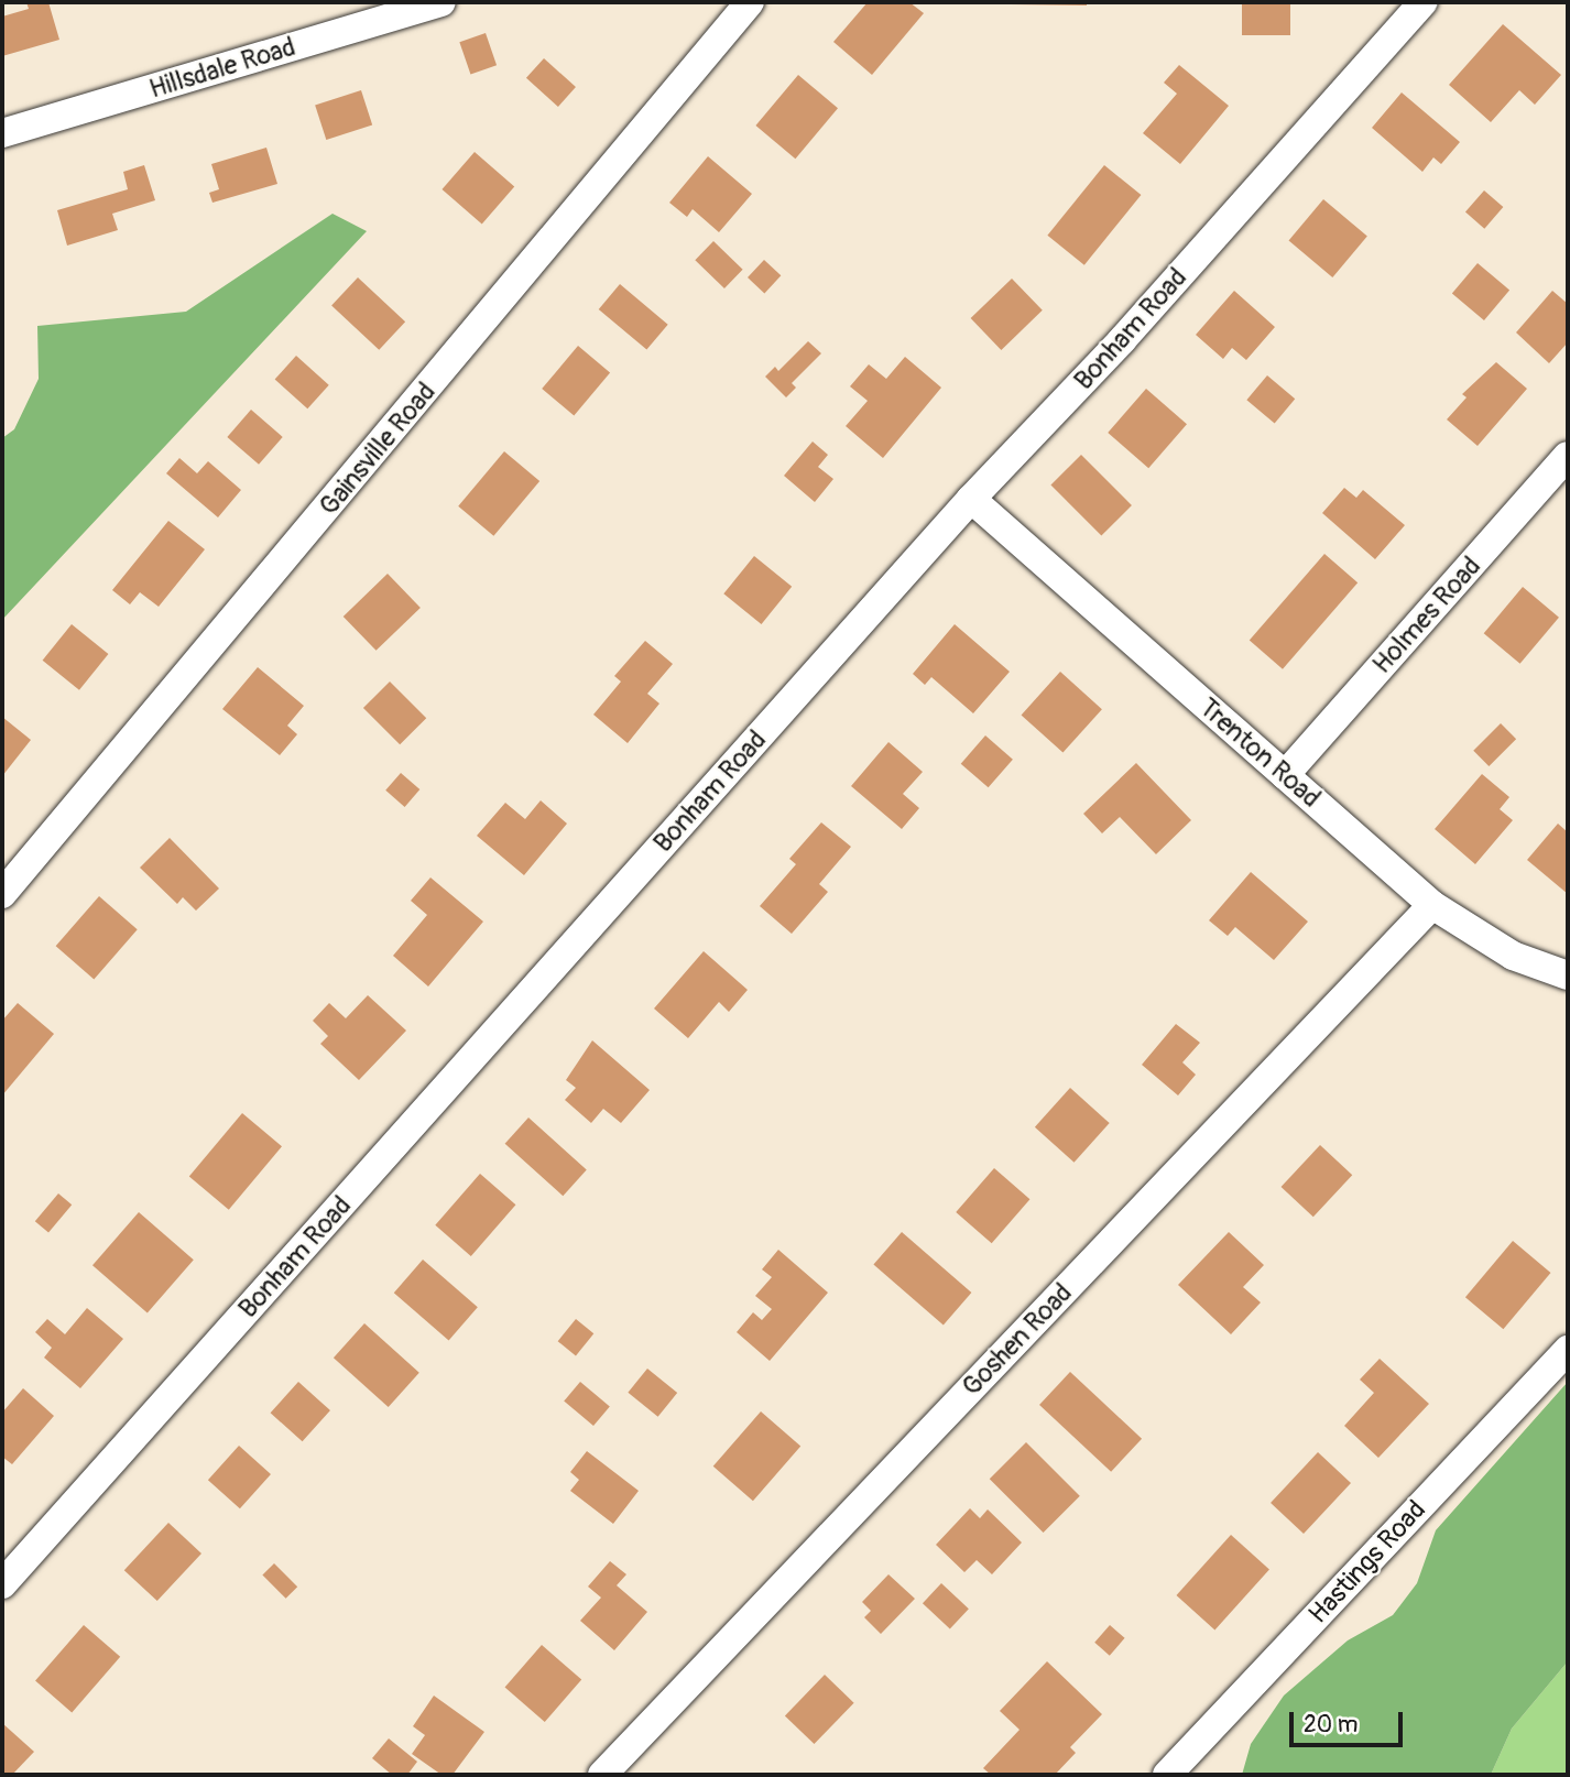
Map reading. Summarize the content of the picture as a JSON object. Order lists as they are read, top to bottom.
{
  "streets": {
    "street": [
      "Hillsdale Road",
      "Bonham Road",
      "Gainsville Road",
      "Holmes Road",
      "Trenton Road",
      "Goshen Road",
      "Hastings Road"
    ]
  },
  "crossings": [
    ["Bonham Road", "Trenton Road"],
    ["Holmes Road", "Trenton Road"],
    ["Trenton Road", "Goshen Road"]
  ],
  "scale_bar": "20 m"
}
